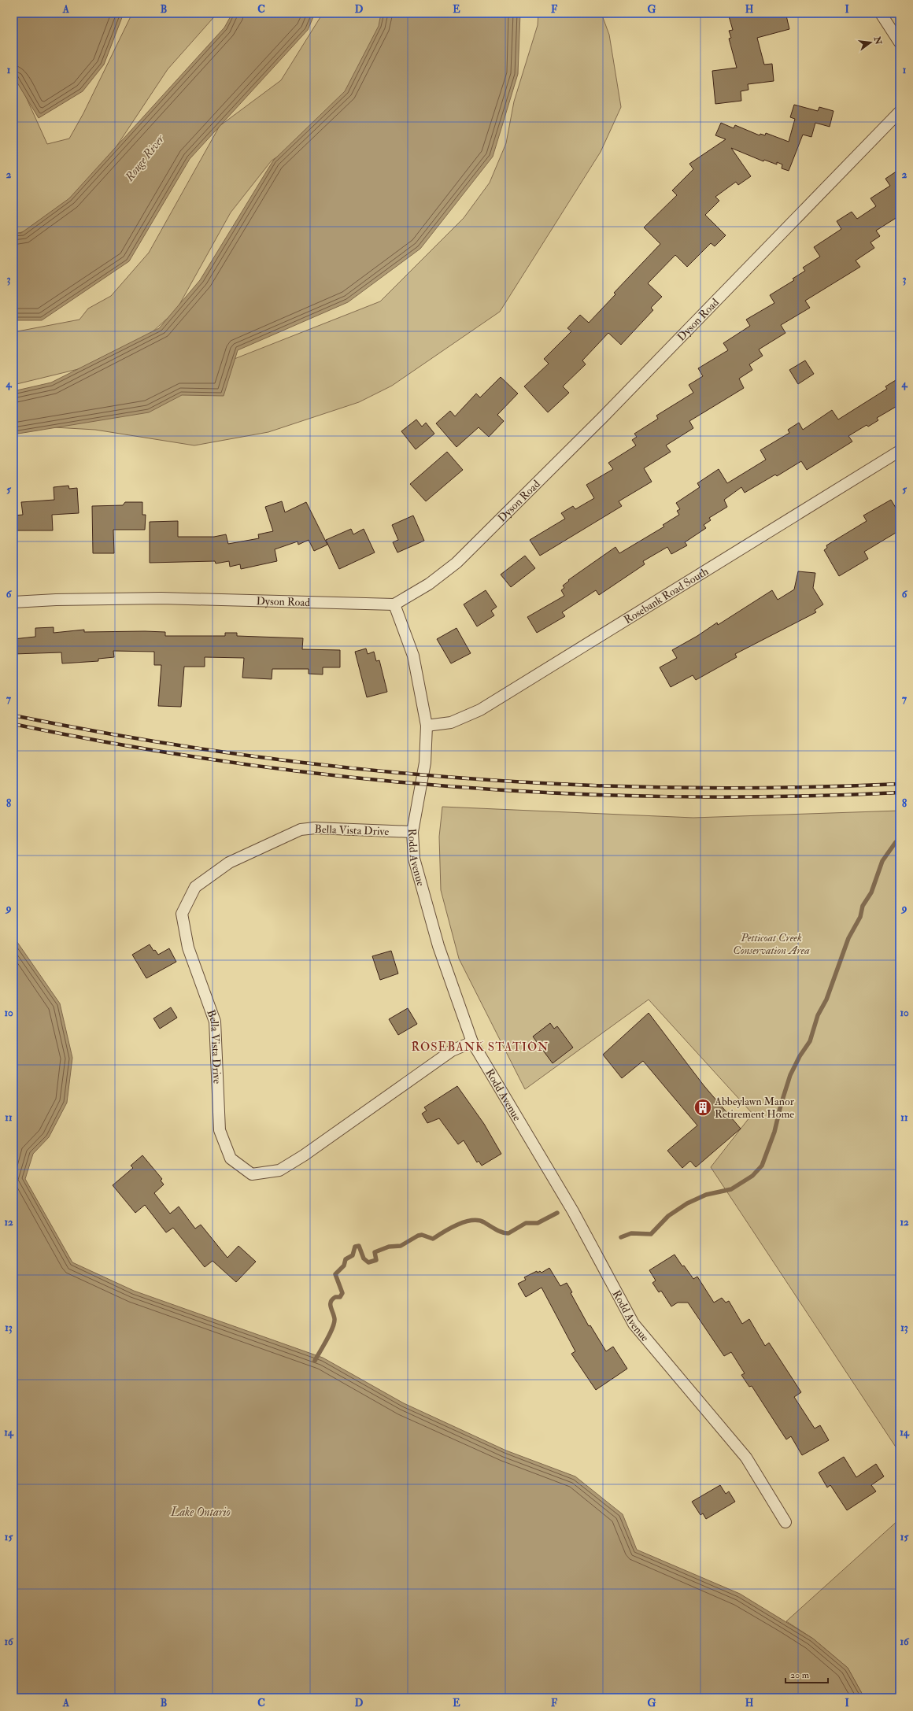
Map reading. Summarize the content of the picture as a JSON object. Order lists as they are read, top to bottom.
{
  "streets": {
    "street": [
      "Dyson Road",
      "Rosebank Road South",
      "Bella Vista Drive",
      "Rodd Avenue"
    ]
  },
  "crossings": [
    ["Dyson Road", "Rodd Avenue"],
    ["Rosebank Road South", "Rodd Avenue"],
    ["Bella Vista Drive", "Rodd Avenue"]
  ],
  "districts": ["ROSEBANK STATION"],
  "water": ["Rouge River", "Lake Ontario"],
  "parks": ["Petticoat Creek Conservation Area"],
  "places": {
    "building": ["Abbeylawn Manor Retirement Home"]
  },
  "scale_bar": "20 m",
  "north": "right",
  "grid": {
    "columns": [
      "A",
      "B",
      "C",
      "D",
      "E",
      "F",
      "G",
      "H",
      "I"
    ],
    "rows": [
      "1",
      "2",
      "3",
      "4",
      "5",
      "6",
      "7",
      "8",
      "9",
      "10",
      "11",
      "12",
      "13",
      "14",
      "15",
      "16"
    ]
  }
}
